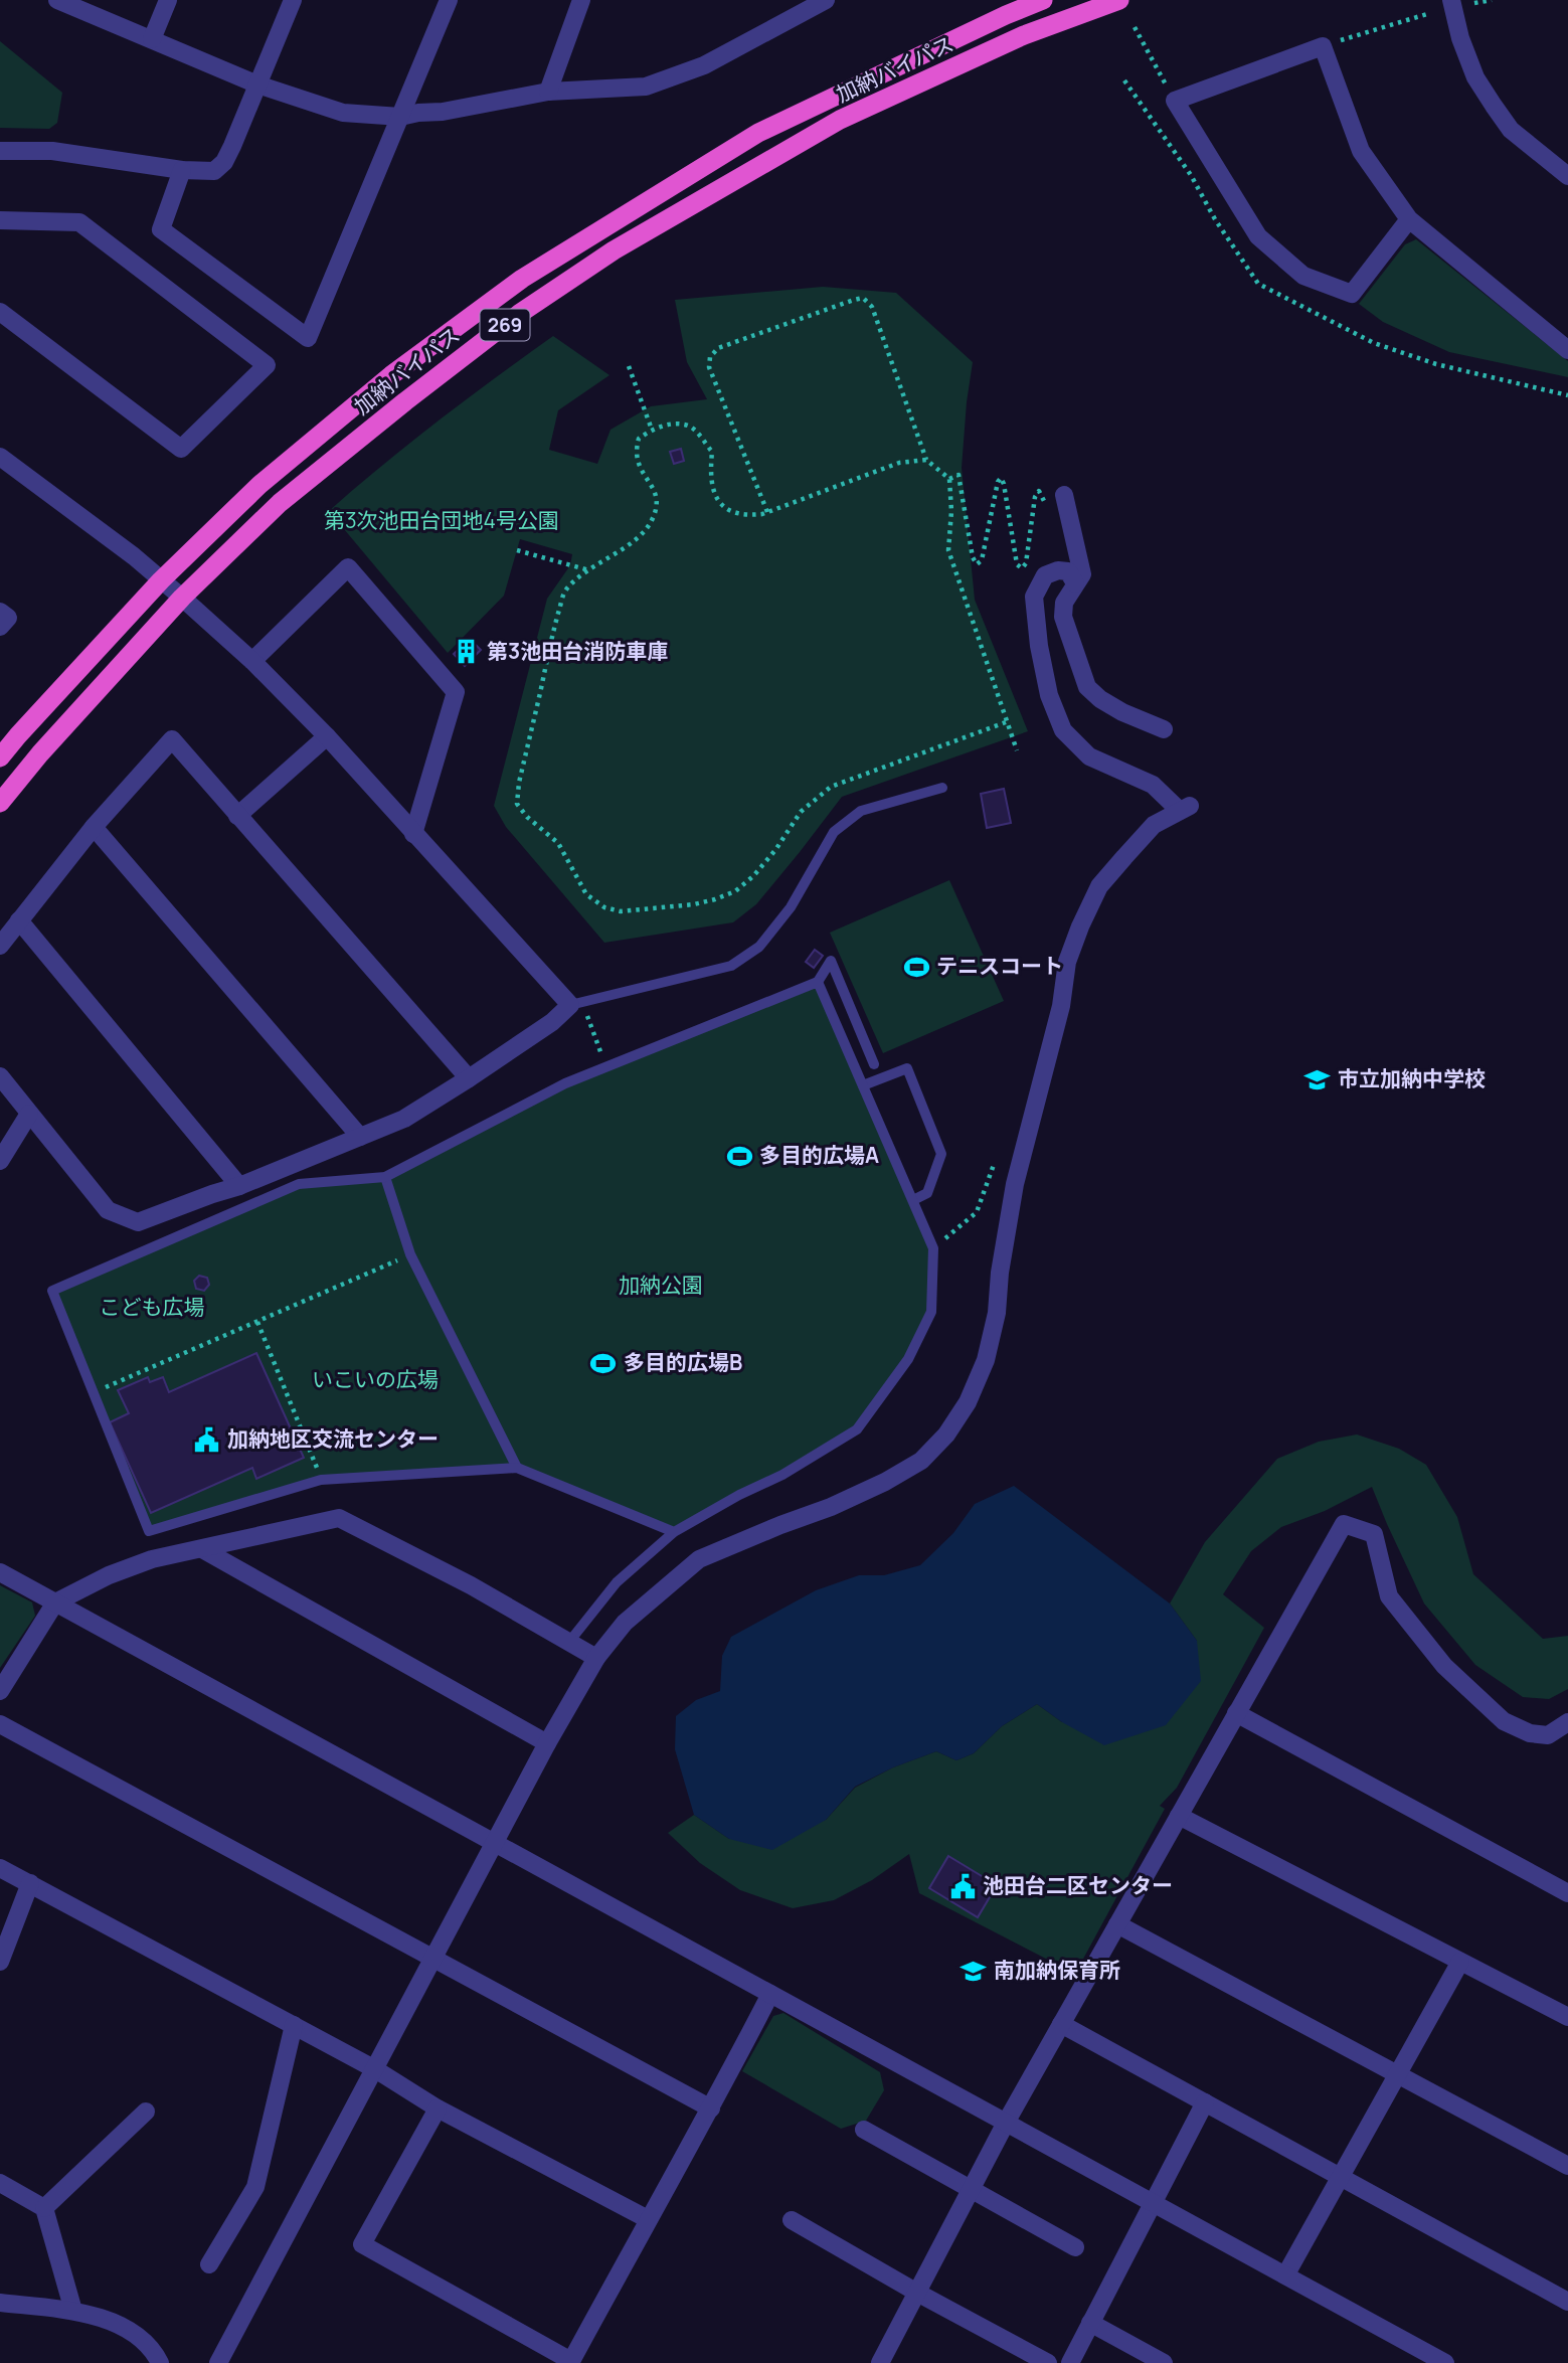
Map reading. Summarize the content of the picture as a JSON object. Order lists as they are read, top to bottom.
{
  "streets": {
    "highway": ["加納バイパス", "269"]
  },
  "parks": [
    "第3次池田台団地4号公園",
    "加納公園",
    "こども広場",
    "いこいの広場"
  ],
  "places": {
    "building": ["第3池田台消防車庫"],
    "sports": ["テニスコート", "多目的広場A", "多目的広場B"],
    "school or university": ["市立加納中学校", "南加納保育所"],
    "public building": ["加納地区交流センター", "池田台二区センター"]
  }
}
